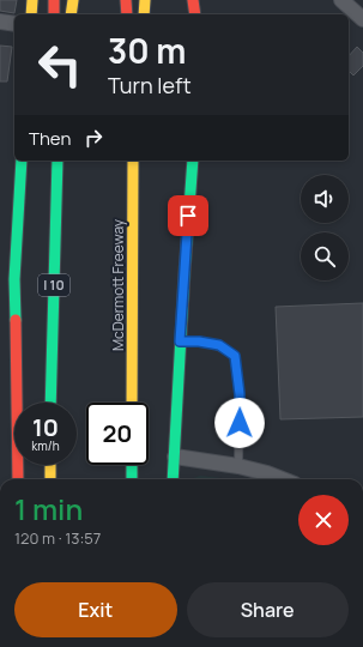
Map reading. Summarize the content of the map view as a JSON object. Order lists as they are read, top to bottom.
{
  "streets": {
    "main road": ["I 10", "McDermott Freeway"]
  },
  "page": {
    "turn": ["30 m", "Turn left"],
    "then": "Then",
    "speed": "10 km/h",
    "limit": "20",
    "heading": ["1 min", "120 m · 13:57"],
    "buttons": ["Exit", "Share"]
  }
}
